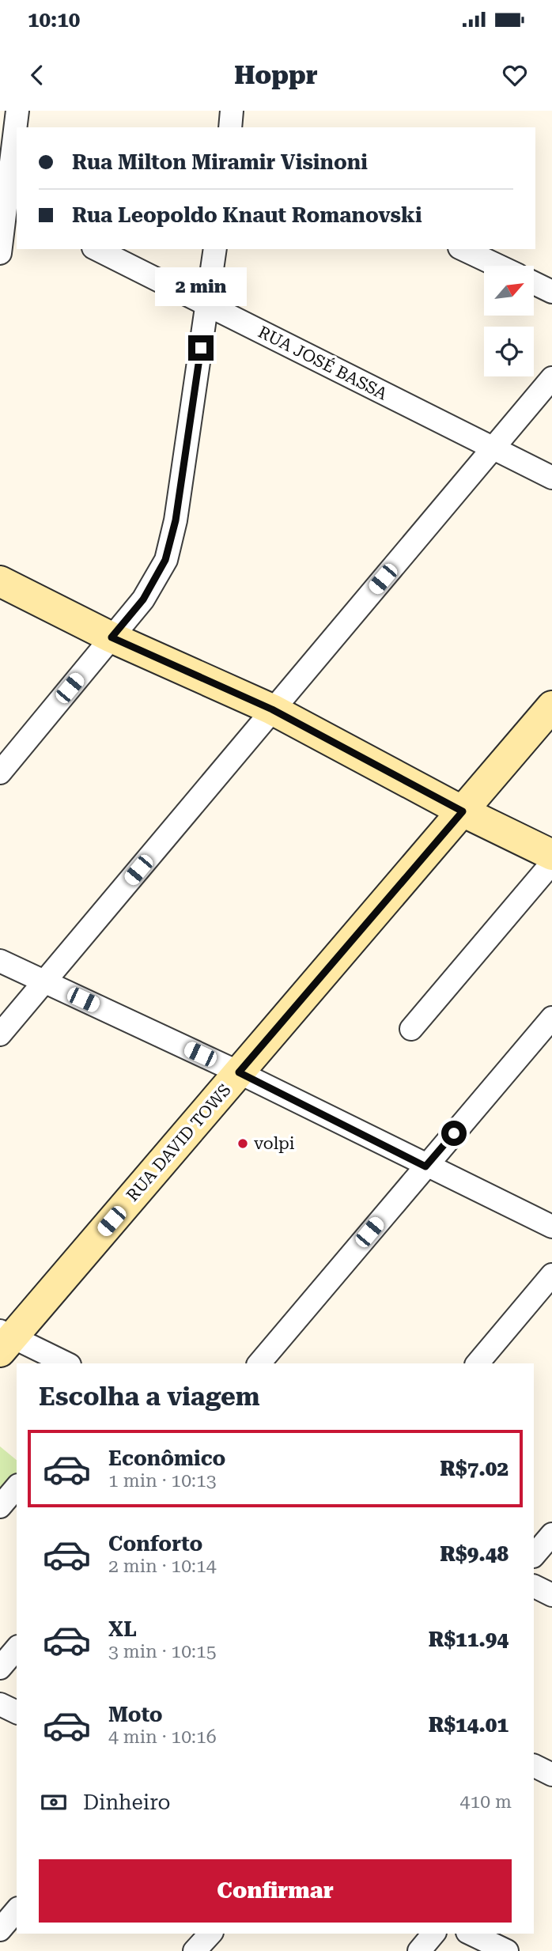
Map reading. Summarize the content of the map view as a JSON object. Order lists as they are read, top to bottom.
{
  "streets": {
    "street": ["RUA JOSÉ BASSA", "RUA DAVID TOWS"]
  },
  "places": ["volpi"],
  "north": "top right",
  "page": {
    "status": "10:10",
    "header": "Hoppr",
    "banner": ["Rua Milton Miramir Visinoni", "Rua Leopoldo Knaut Romanovski"],
    "bubble": "2 min",
    "heading": "Escolha a viagem",
    "list": [
      {
        "name": "Econômico",
        "note": "1 min · 10:13",
        "value": "R$7.02"
      },
      {
        "name": "Conforto",
        "note": "2 min · 10:14",
        "value": "R$9.48"
      },
      {
        "name": "XL",
        "note": "3 min · 10:15",
        "value": "R$11.94"
      },
      {
        "name": "Moto",
        "note": "4 min · 10:16",
        "value": "R$14.01"
      }
    ],
    "pay": ["Dinheiro", "410 m"],
    "buttons": "Confirmar"
  }
}
